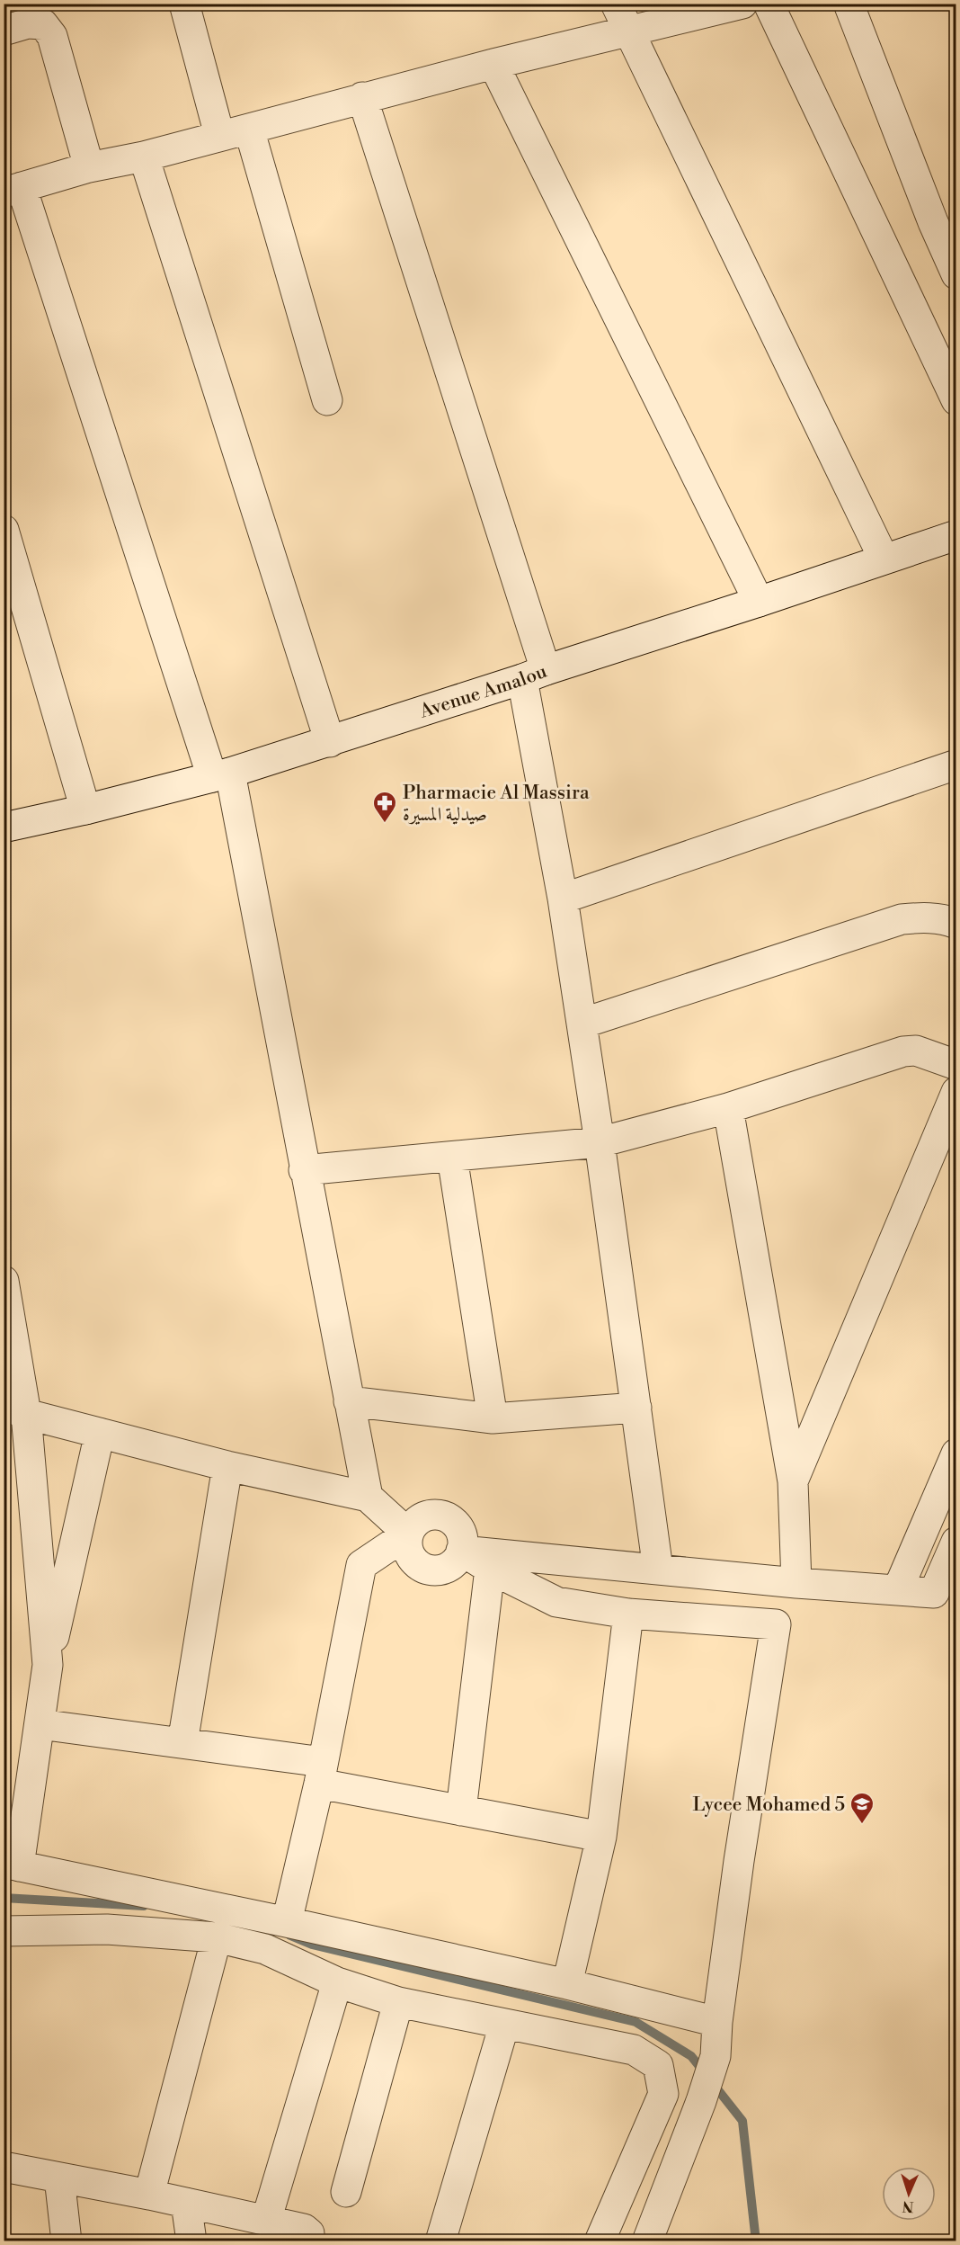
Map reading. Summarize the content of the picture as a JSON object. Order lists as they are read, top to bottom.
{
  "streets": {
    "street": ["Avenue Amalou"]
  },
  "places": {
    "pharmacy": ["Pharmacie Al Massira صيدلية المسيرة"],
    "school or university": ["Lycee Mohamed 5"]
  },
  "north": "bottom"
}
